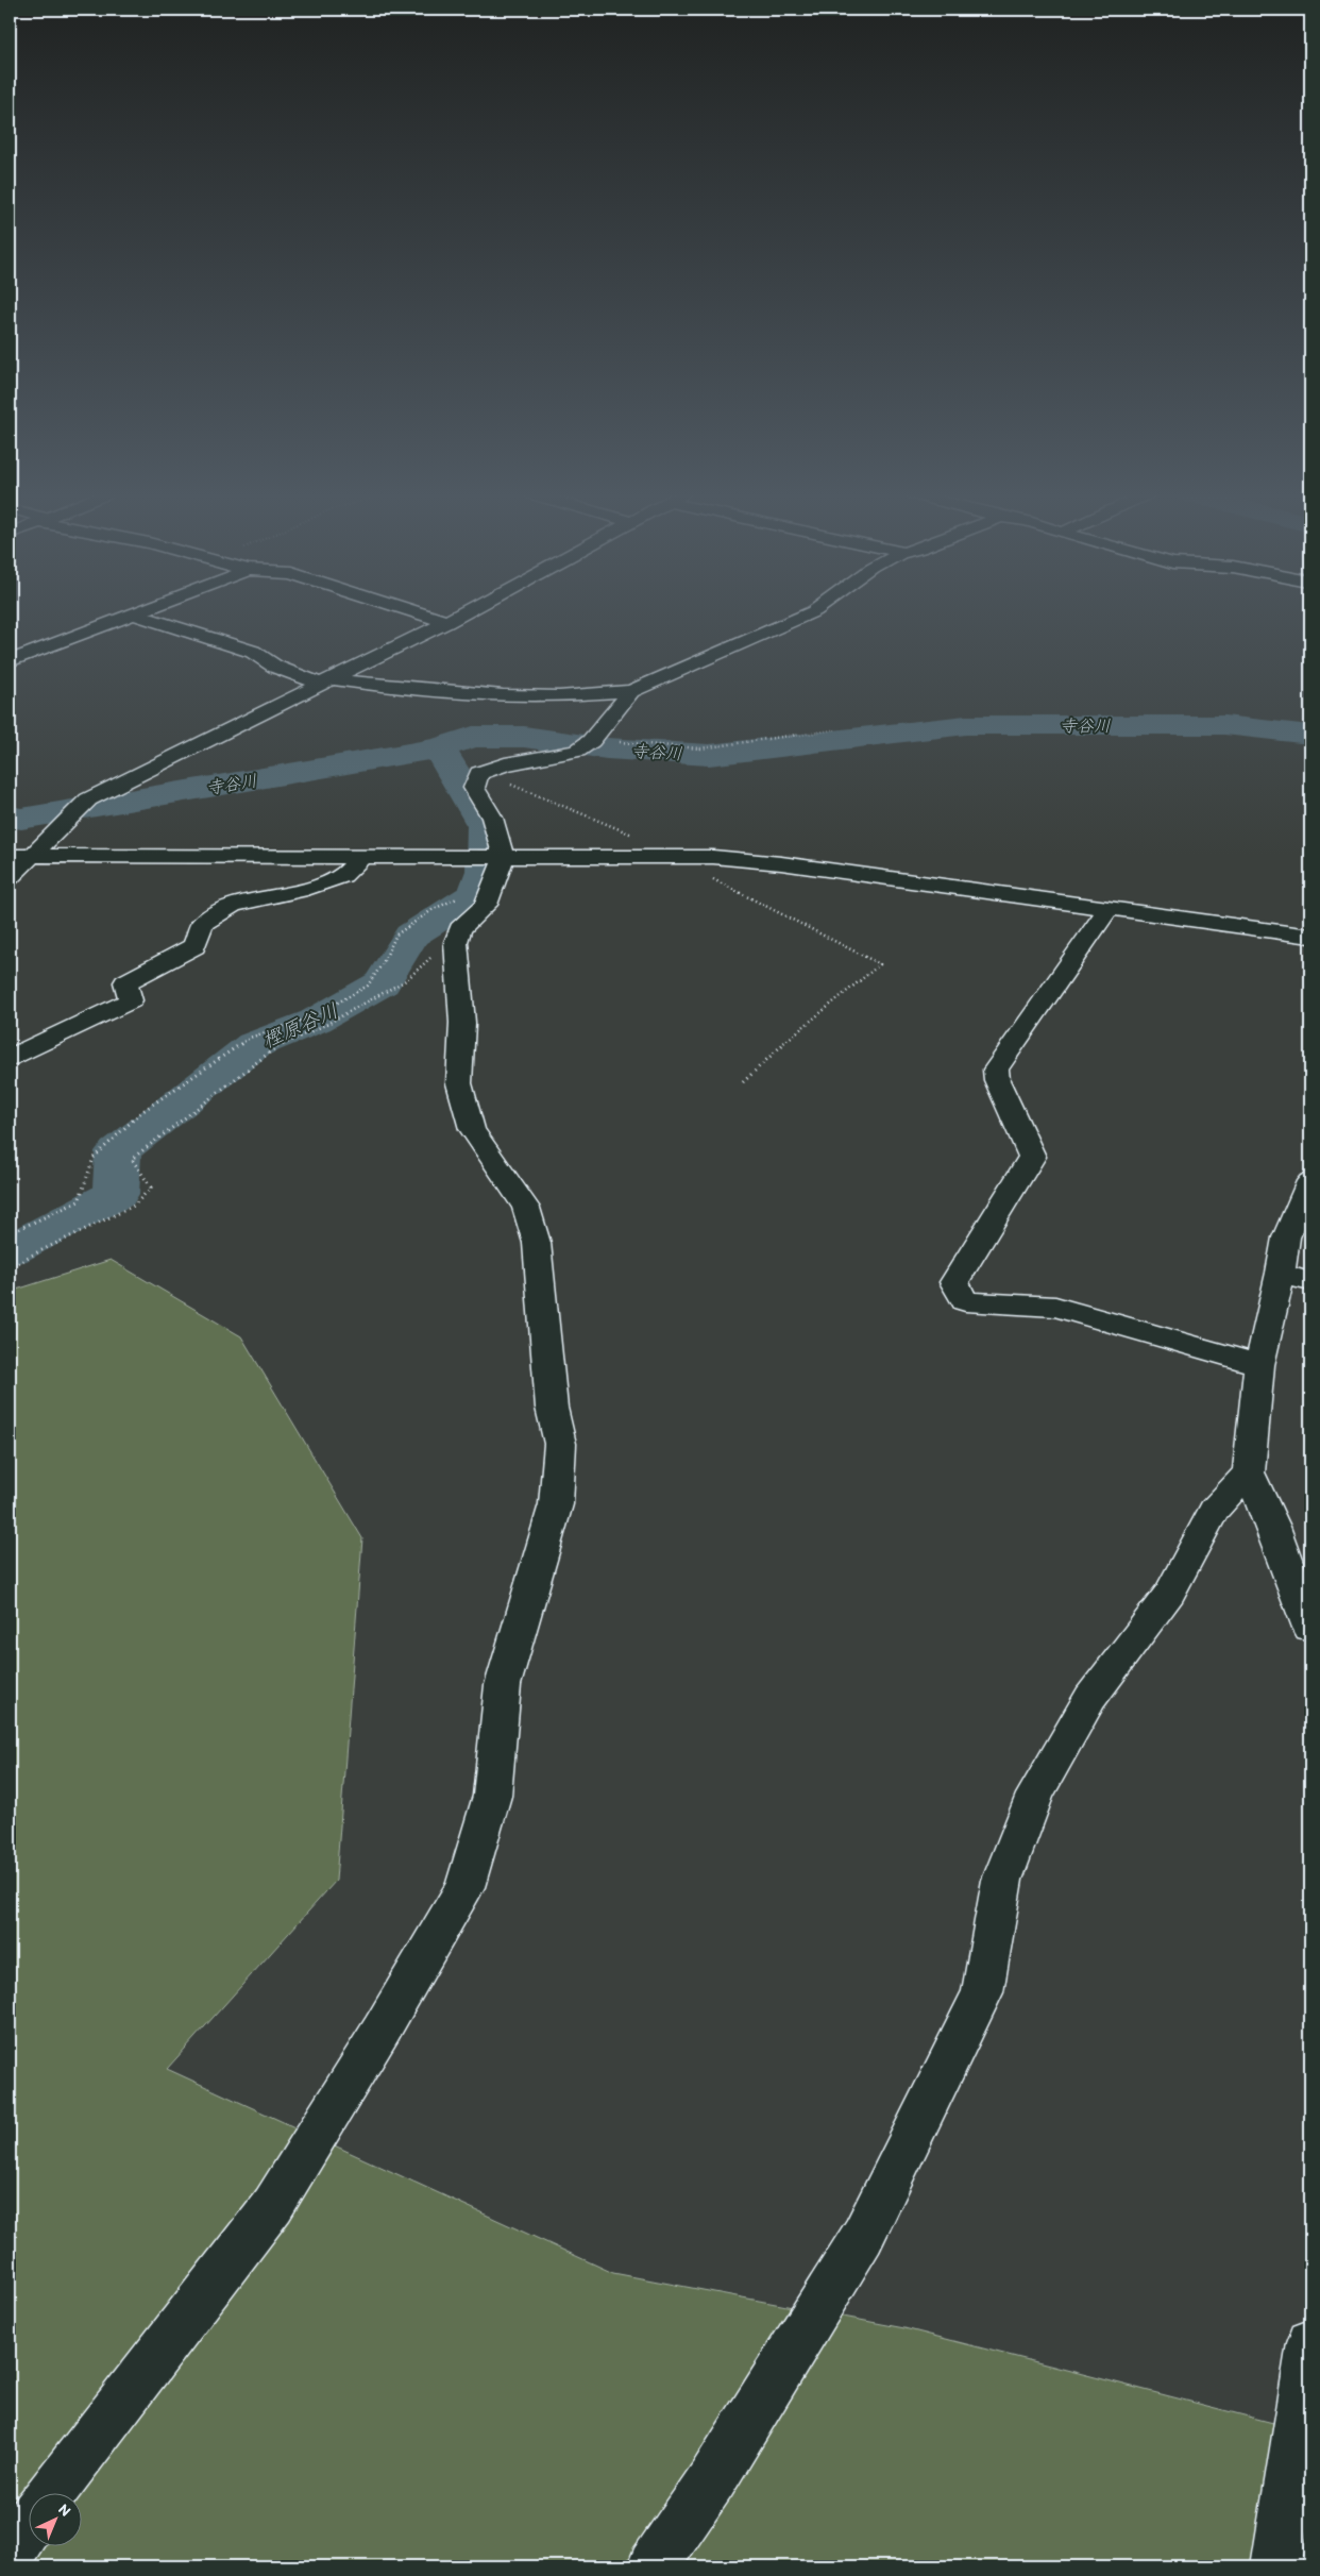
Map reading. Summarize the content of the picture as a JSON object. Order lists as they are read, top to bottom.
{
  "water": ["寺谷川", "樫原谷川"],
  "north": "top right"
}
